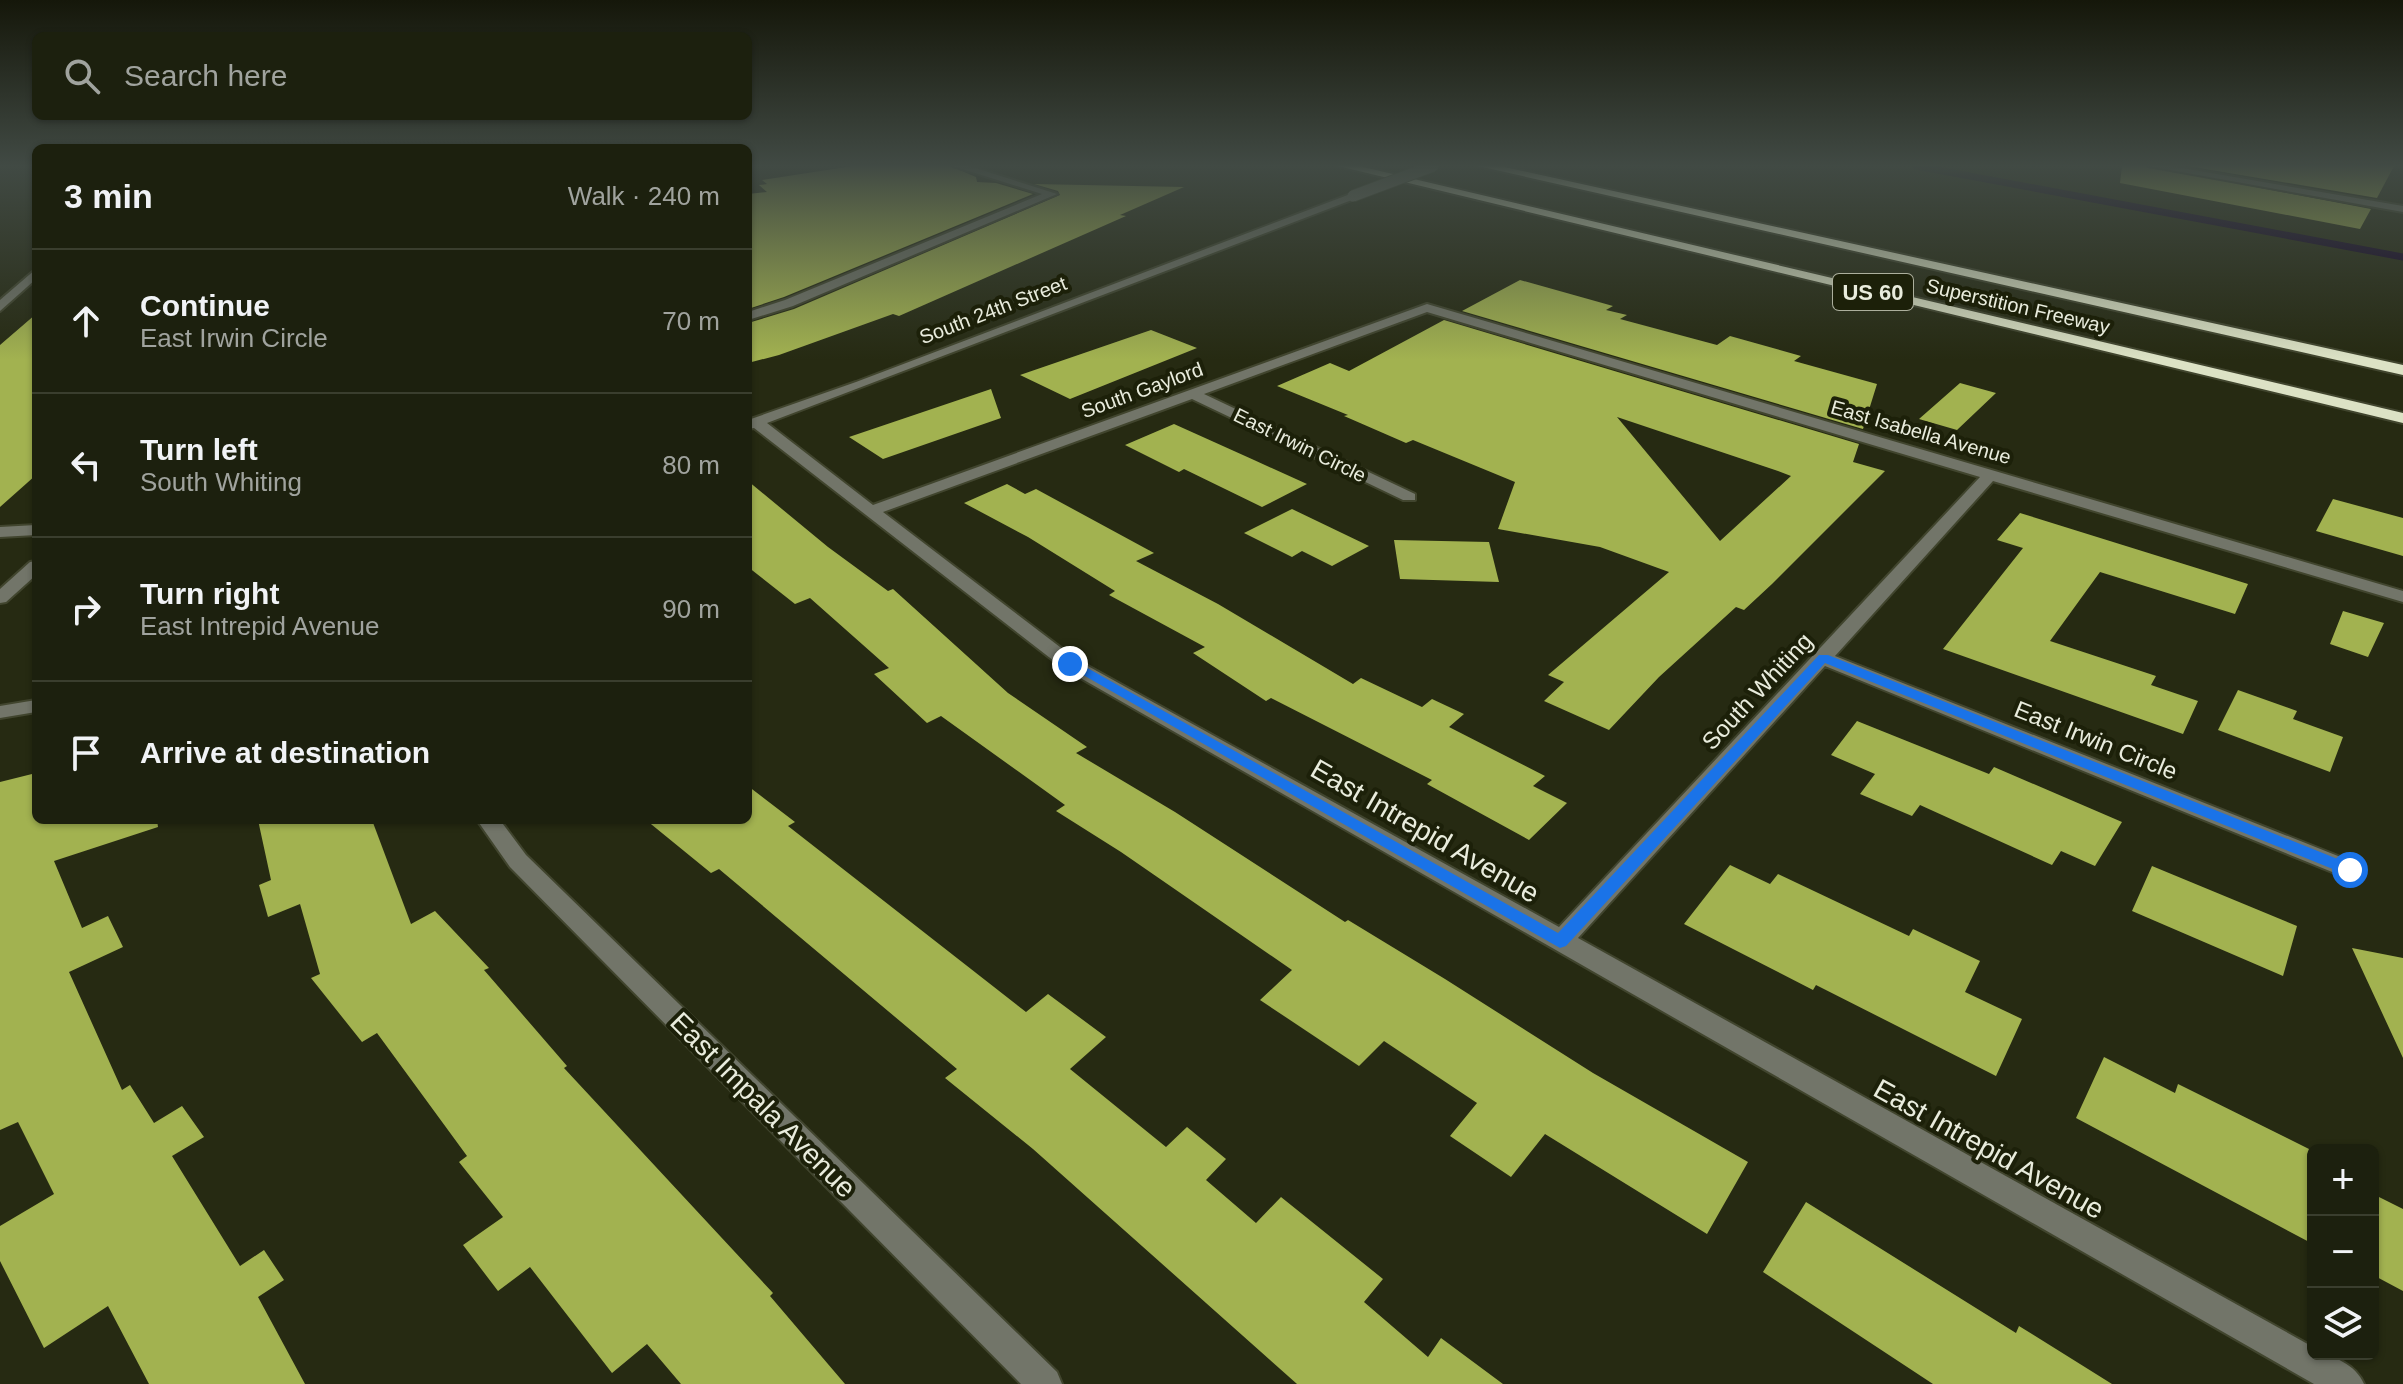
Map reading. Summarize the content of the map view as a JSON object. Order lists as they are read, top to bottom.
{
  "streets": {
    "highway": ["US 60", "Superstition Freeway"],
    "street": [
      "South 24th Street",
      "South Gaylord",
      "East Isabella Avenue",
      "East Irwin Circle",
      "South Whiting",
      "East Intrepid Avenue",
      "East Impala Avenue"
    ]
  },
  "crossings": [
    ["South 24th Street", "East Intrepid Avenue"],
    ["South Gaylord", "East Isabella Avenue"],
    ["South Gaylord", "East Irwin Circle"],
    ["South Gaylord", "East Intrepid Avenue"],
    ["East Isabella Avenue", "South Whiting"],
    ["East Irwin Circle", "South Whiting"],
    ["South Whiting", "East Intrepid Avenue"]
  ],
  "page": {
    "search": "Search here",
    "heading": ["3 min", "Walk · 240 m"],
    "list": [
      ["Continue", "East Irwin Circle", "70 m"],
      ["Turn left", "South Whiting", "80 m"],
      ["Turn right", "East Intrepid Avenue", "90 m"],
      "Arrive at destination"
    ],
    "map_buttons": ["+", "−"]
  }
}
